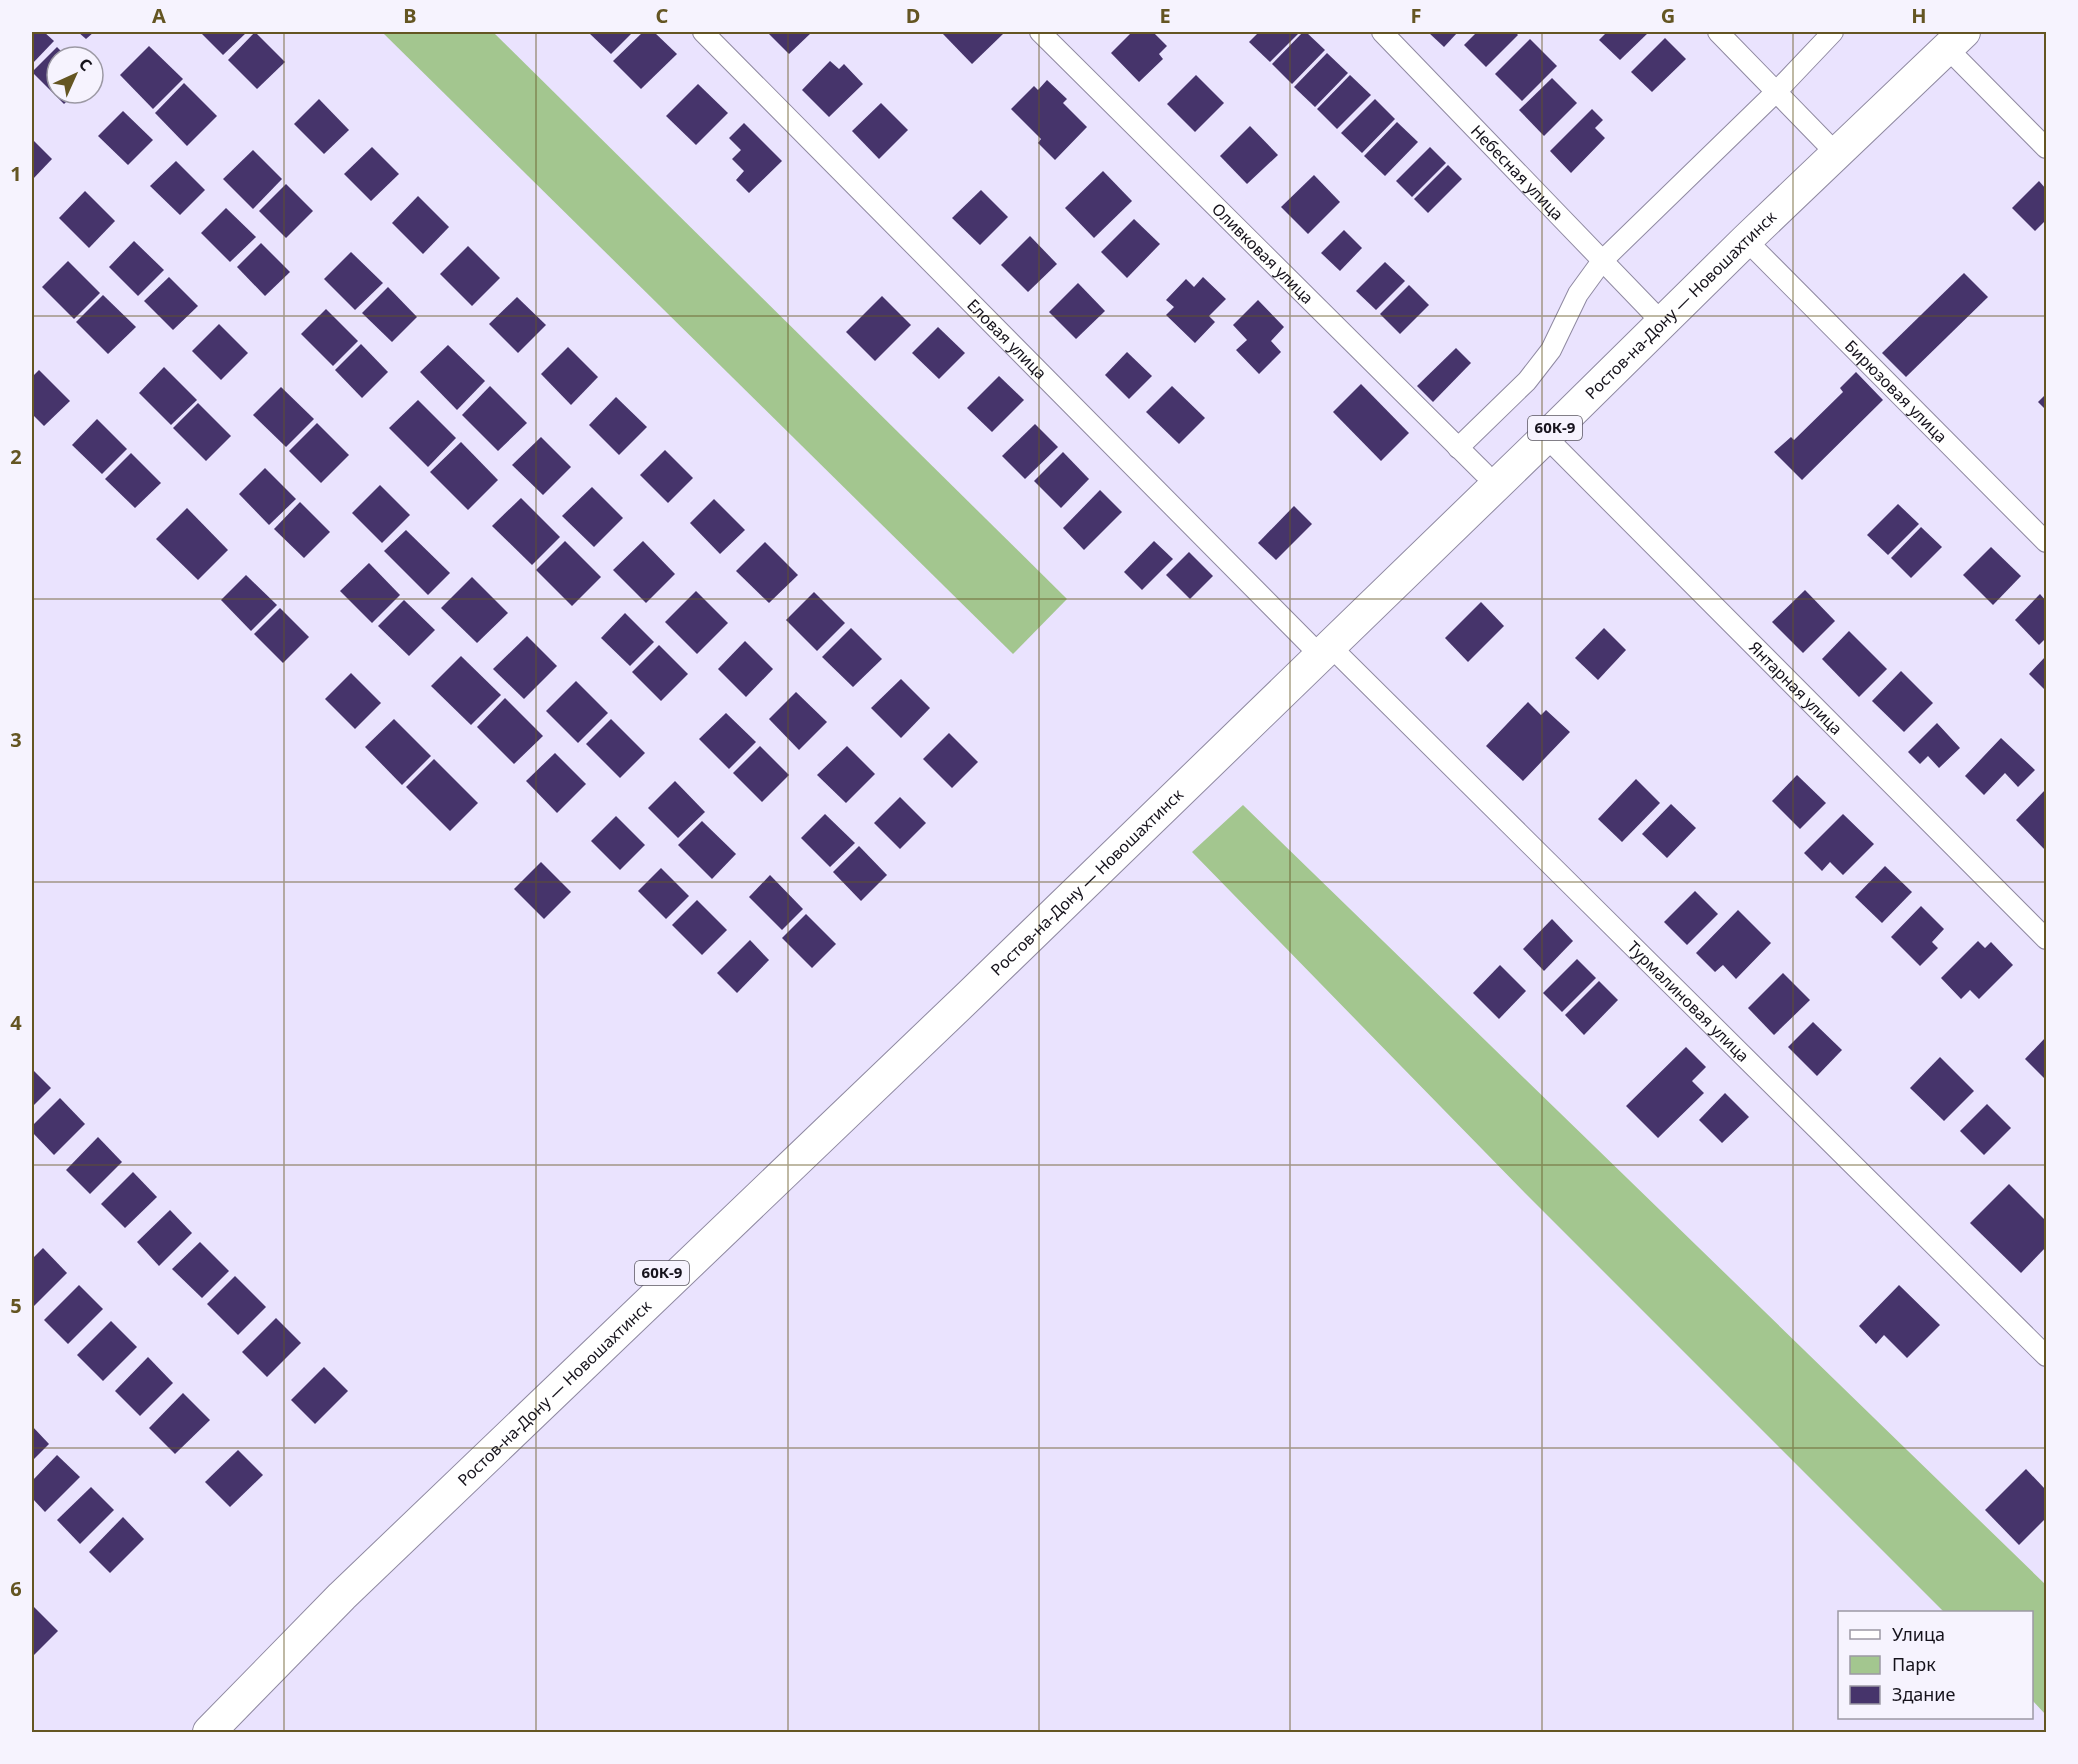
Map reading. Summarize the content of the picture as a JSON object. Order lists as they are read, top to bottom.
{
  "streets": {
    "main road": ["Ростов-на-Дону — Новошахтинск", "60К-9"],
    "street": [
      "Небесная улица",
      "Оливковая улица",
      "Еловая улица",
      "Бирюзовая улица",
      "Янтарная улица",
      "Турмалиновая улица"
    ]
  },
  "crossings": [
    ["Небесная улица", "Ростов-на-Дону — Новошахтинск"],
    ["Оливковая улица", "Ростов-на-Дону — Новошахтинск"],
    ["Ростов-на-Дону — Новошахтинск", "Еловая улица"],
    ["Ростов-на-Дону — Новошахтинск", "Бирюзовая улица"],
    ["Ростов-на-Дону — Новошахтинск", "Янтарная улица"],
    ["Ростов-на-Дону — Новошахтинск", "Турмалиновая улица"],
    ["Еловая улица", "Турмалиновая улица"]
  ],
  "legend": ["Улица", "Парк", "Здание"],
  "north": "top right",
  "grid": {
    "columns": [
      "A",
      "B",
      "C",
      "D",
      "E",
      "F",
      "G",
      "H"
    ],
    "rows": [
      "1",
      "2",
      "3",
      "4",
      "5",
      "6"
    ]
  }
}
